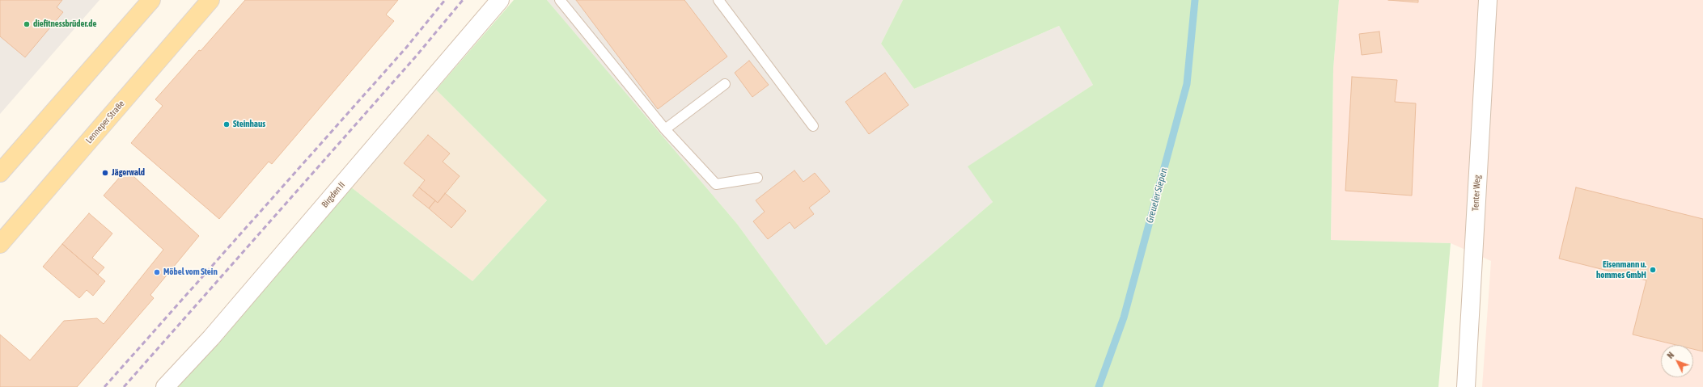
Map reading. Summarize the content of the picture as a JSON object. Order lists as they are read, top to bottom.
{
  "streets": {
    "main road": ["Lenneper Straße"],
    "street": ["Tenter Weg", "Birgden II"]
  },
  "water": ["Greueler Siepen"],
  "places": [
    "diefitnessbrüder.de",
    "Steinhaus",
    "Jägerwald",
    "Eisenmann u. hommes GmbH",
    "Möbel vom Stein"
  ],
  "north": "top left"
}
